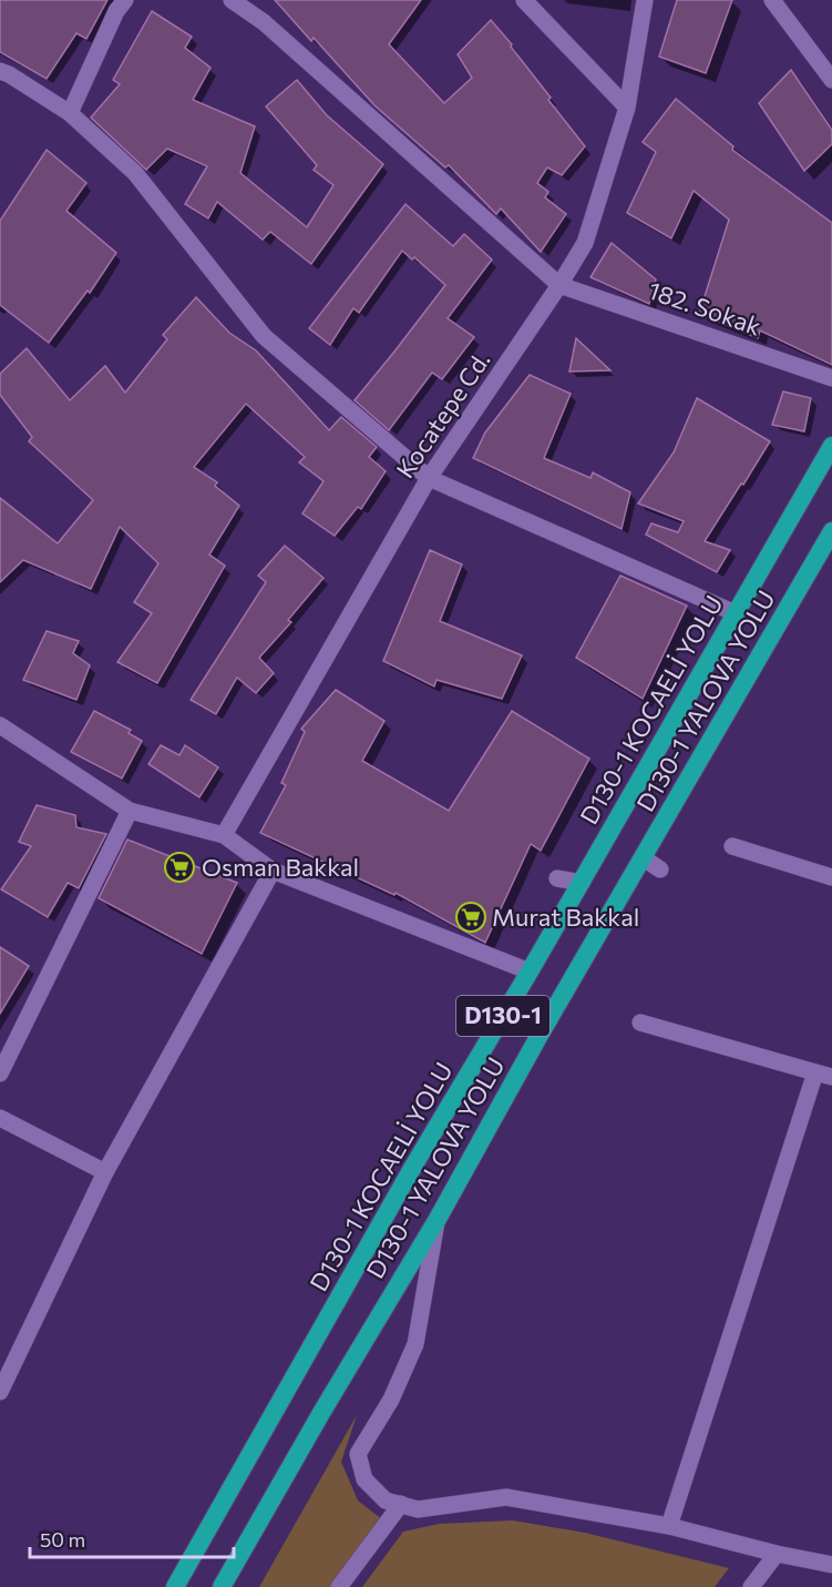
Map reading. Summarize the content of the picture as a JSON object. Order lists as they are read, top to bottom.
{
  "streets": {
    "highway": ["D130-1 YALOVA YOLU", "D130-1 KOCAELİ YOLU", "D130-1"],
    "street": ["182. Sokak", "Kocatepe Cd."]
  },
  "crossings": [
    ["182. Sokak", "Kocatepe Cd."]
  ],
  "places": {
    "supermarket": ["Osman Bakkal", "Murat Bakkal"]
  },
  "scale_bar": "50 m"
}
